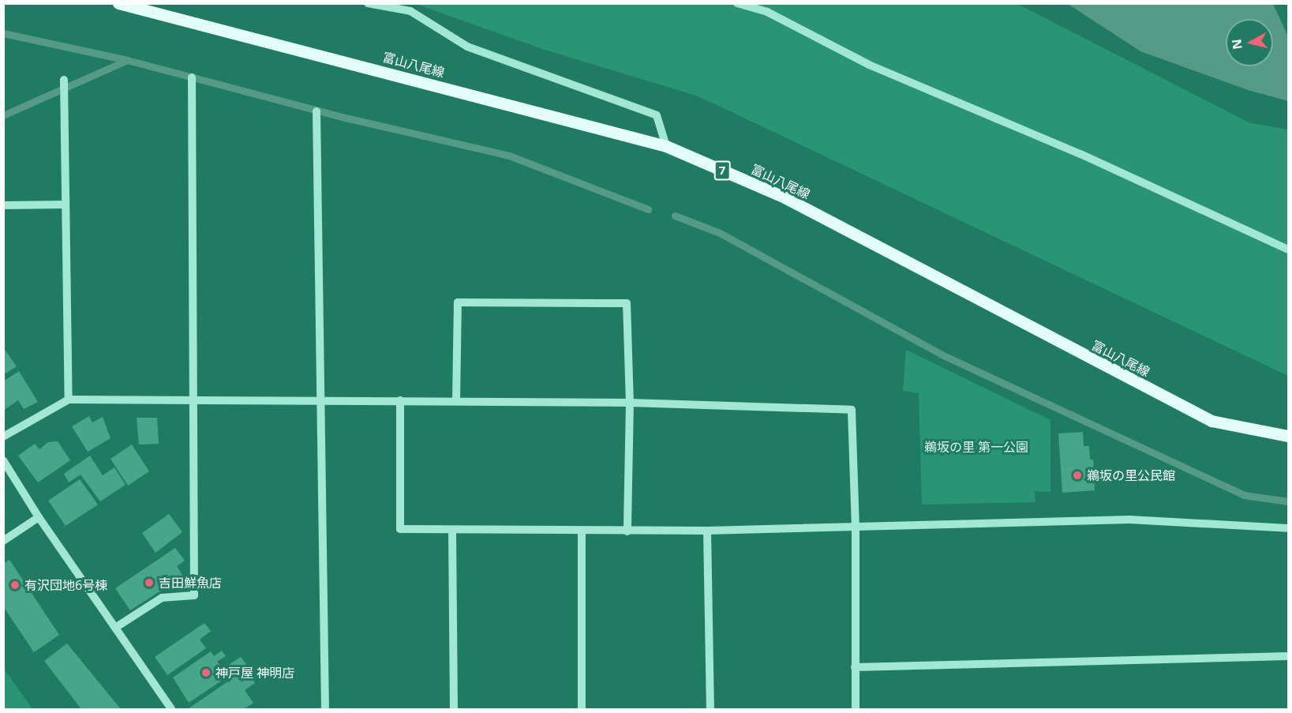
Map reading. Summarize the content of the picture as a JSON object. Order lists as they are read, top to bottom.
{
  "streets": {
    "main road": ["富山八尾線", "7"]
  },
  "parks": ["鵜坂の里 第一公園"],
  "places": [
    "鵜坂の里公民館",
    "吉田鮮魚店",
    "有沢団地6号棟",
    "神戸屋 神明店"
  ],
  "north": "left"
}
